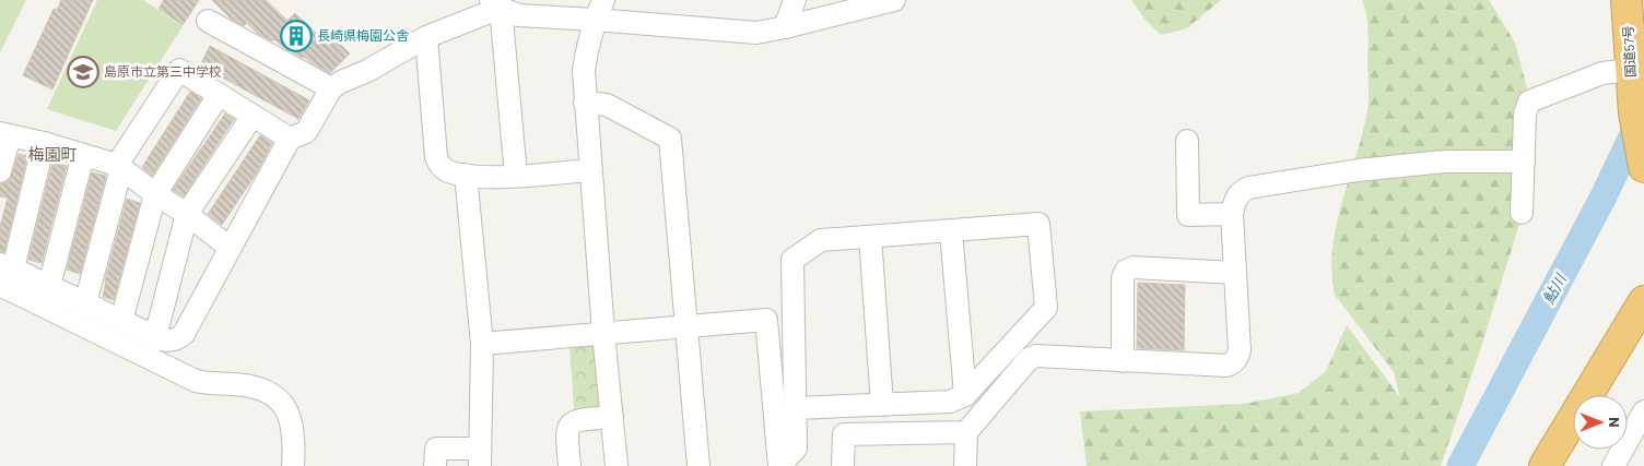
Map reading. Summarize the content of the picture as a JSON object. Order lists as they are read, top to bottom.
{
  "streets": {
    "highway": ["国道57号"]
  },
  "districts": ["梅園町"],
  "water": ["鮎川"],
  "places": {
    "building": ["長崎県梅園公舎"],
    "school or university": ["島原市立第三中学校"]
  },
  "north": "right"
}
